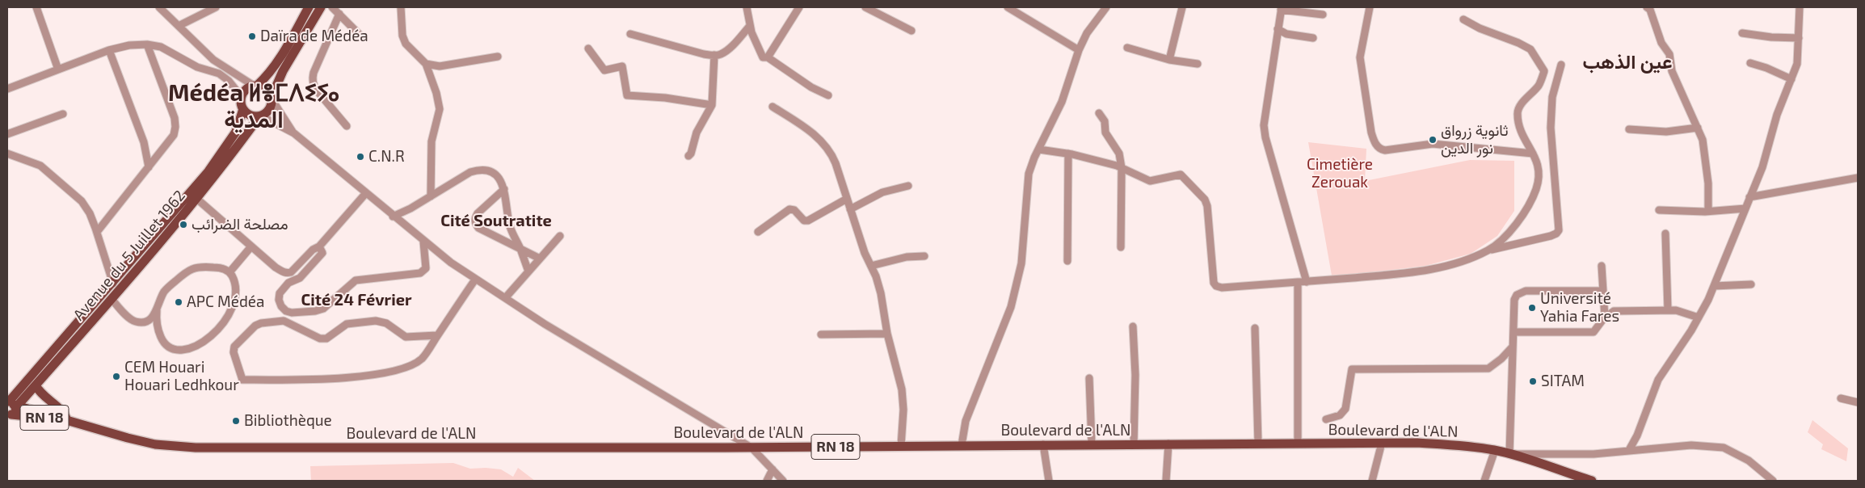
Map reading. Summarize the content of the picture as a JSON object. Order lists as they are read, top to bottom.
{
  "streets": {
    "main road": ["Avenue du 5 Juillet 1962", "RN 18", "Boulevard de l'ALN"]
  },
  "crossings": [
    ["Avenue du 5 Juillet 1962", "RN 18"],
    ["RN 18", "Boulevard de l'ALN"]
  ],
  "districts": [
    "عين الذهب",
    "Médéa ⵍⴻⵎⴷⵉⵢⴰ المدية",
    "Cité Soutratite",
    "Cité 24 Février"
  ],
  "parks": ["Cimetière Zerouak"],
  "places": [
    "Daïra de Médéa",
    "ثانوية زرواق نور الدين",
    "C.N.R",
    "مصلحة الضرائب",
    "APC Médéa",
    "Université Yahia Fares",
    "CEM Houari Houari Ledhkour",
    "SITAM",
    "Bibliothèque"
  ]
}
